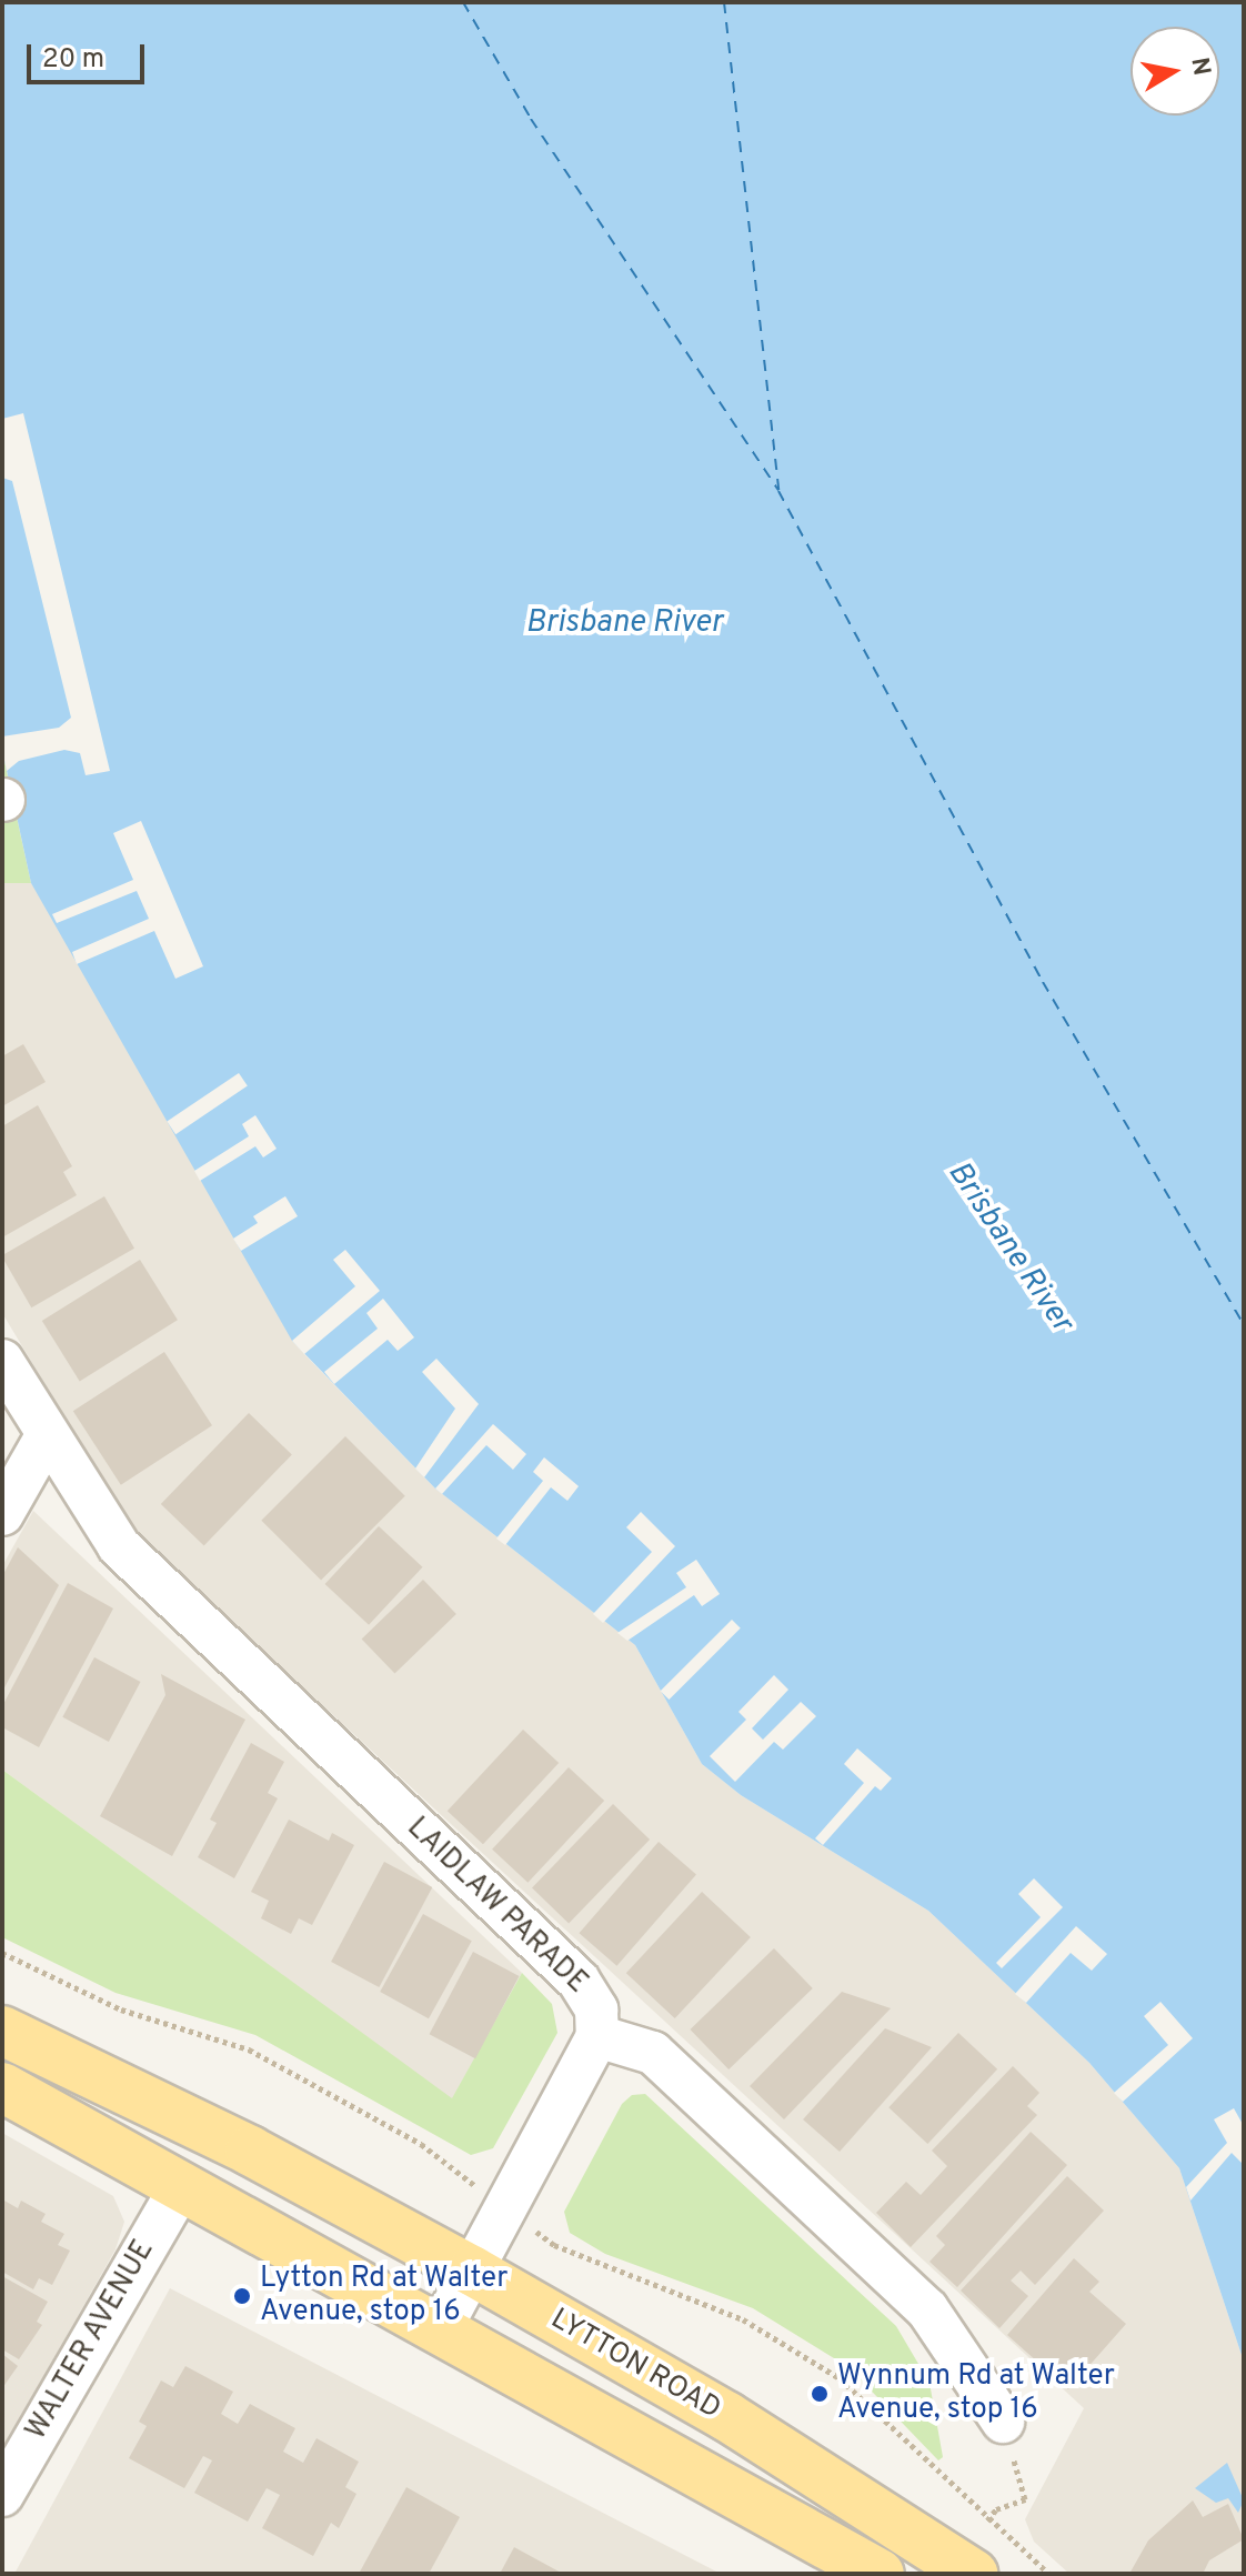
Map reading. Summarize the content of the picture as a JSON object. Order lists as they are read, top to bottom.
{
  "streets": {
    "main road": ["LYTTON ROAD"],
    "street": ["LAIDLAW PARADE", "WALTER AVENUE"]
  },
  "water": ["Brisbane River"],
  "places": ["Lytton Rd at Walter Avenue, stop 16", "Wynnum Rd at Walter Avenue, stop 16"],
  "scale_bar": "20 m",
  "north": "right"
}
